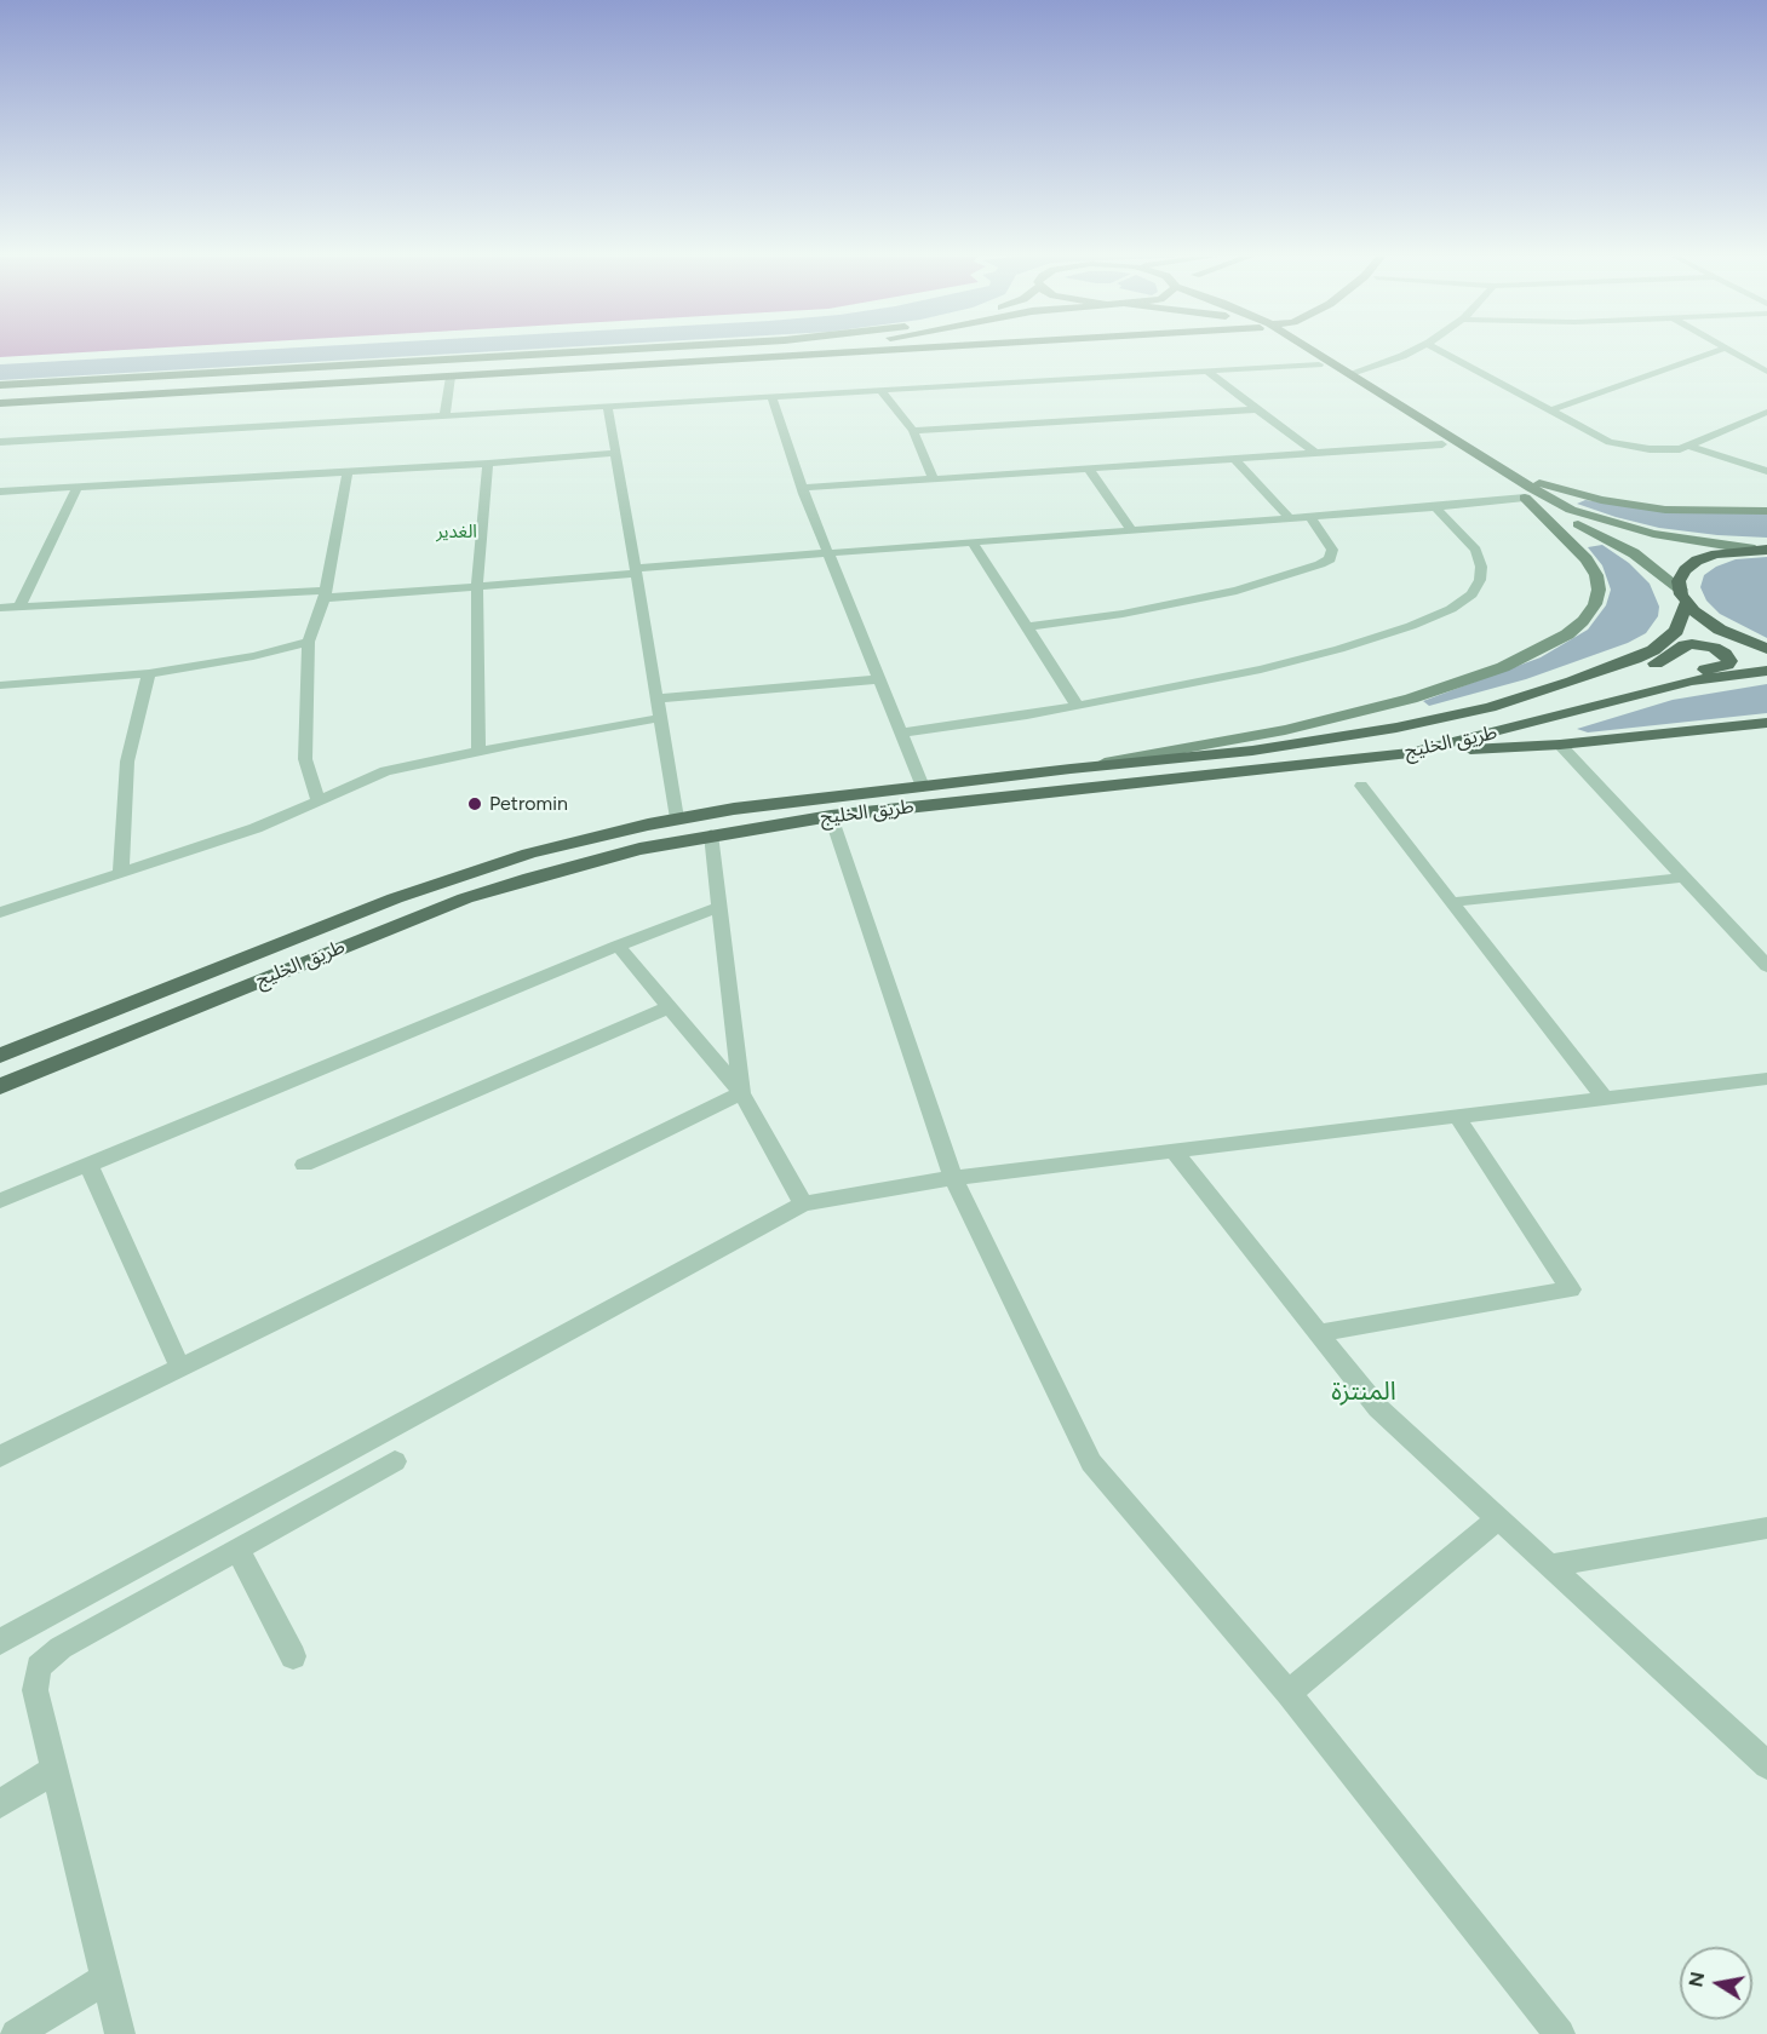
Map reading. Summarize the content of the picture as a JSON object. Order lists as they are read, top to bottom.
{
  "streets": {
    "main road": ["طريق الخليج"]
  },
  "districts": ["الغدير", "المنتزة"],
  "places": ["Petromin"],
  "north": "left"
}
